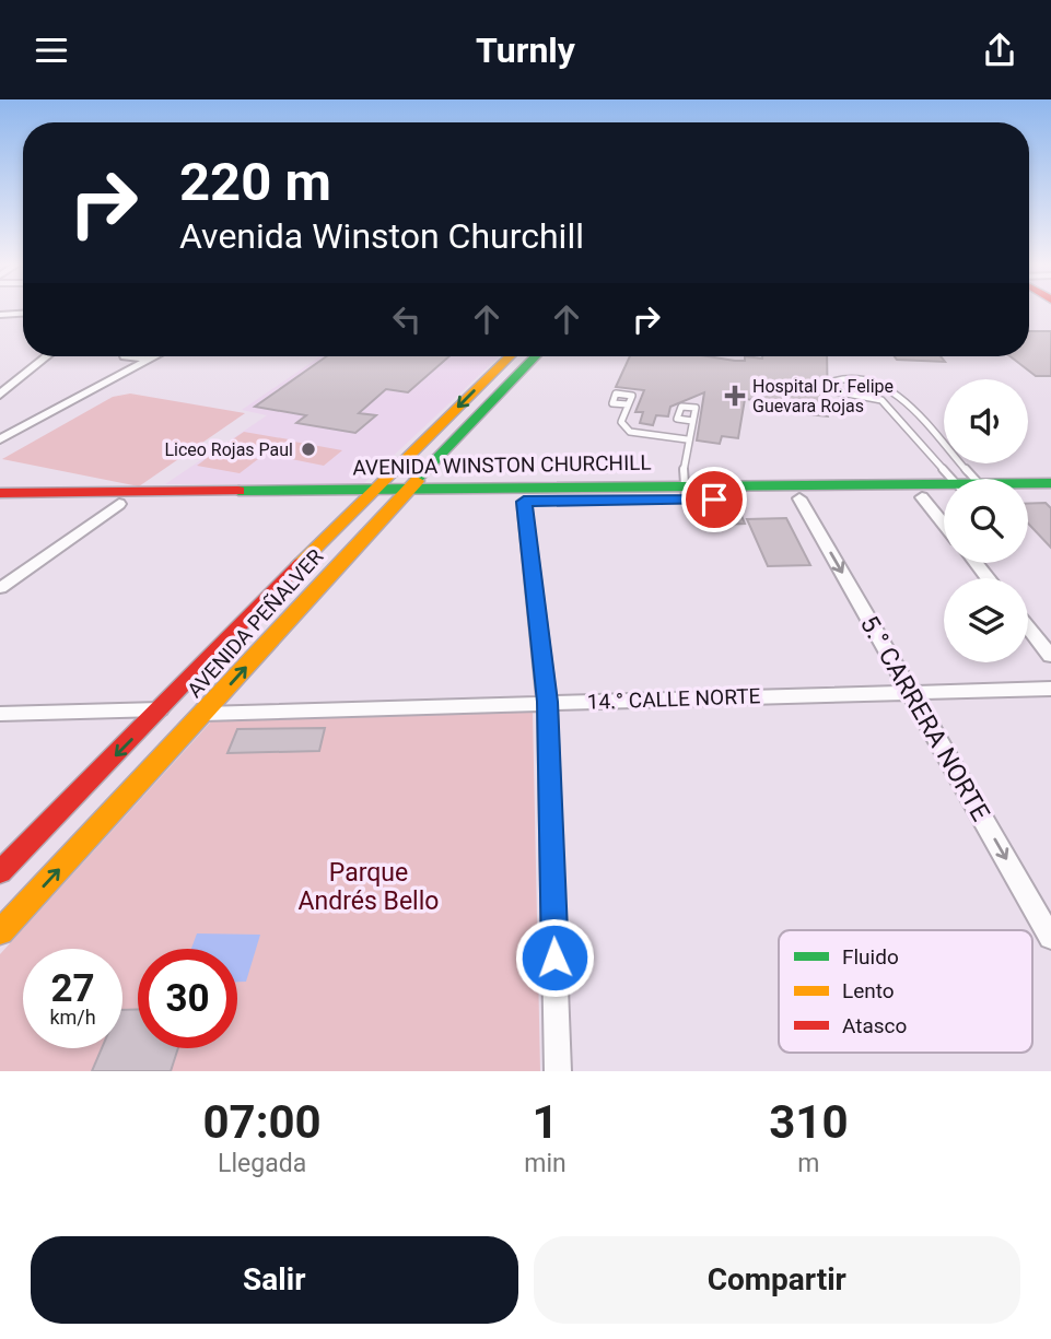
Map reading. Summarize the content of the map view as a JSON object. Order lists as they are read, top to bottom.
{
  "streets": {
    "street": [
      "AVENIDA WINSTON CHURCHILL",
      "AVENIDA PEÑALVER",
      "14.° CALLE NORTE",
      "5.° CARRERA NORTE"
    ]
  },
  "crossings": [
    ["AVENIDA WINSTON CHURCHILL", "AVENIDA PEÑALVER"],
    ["AVENIDA WINSTON CHURCHILL", "5.° CARRERA NORTE"],
    ["AVENIDA PEÑALVER", "14.° CALLE NORTE"],
    ["14.° CALLE NORTE", "5.° CARRERA NORTE"]
  ],
  "one_way": ["5.° CARRERA NORTE"],
  "parks": ["Parque Andrés Bello"],
  "places": {
    "health": ["Hospital Dr. Felipe Guevara Rojas"],
    "other": ["Liceo Rojas Paul"]
  },
  "legend": ["Fluido", "Lento", "Atasco"],
  "page": {
    "header": "Turnly",
    "turn": ["220 m", "Avenida Winston Churchill"],
    "speed": "27 km/h",
    "limit": "30",
    "eta": [
      "07:00",
      "Llegada",
      "1",
      "min",
      "310",
      "m"
    ],
    "buttons": ["Salir", "Compartir"]
  }
}
